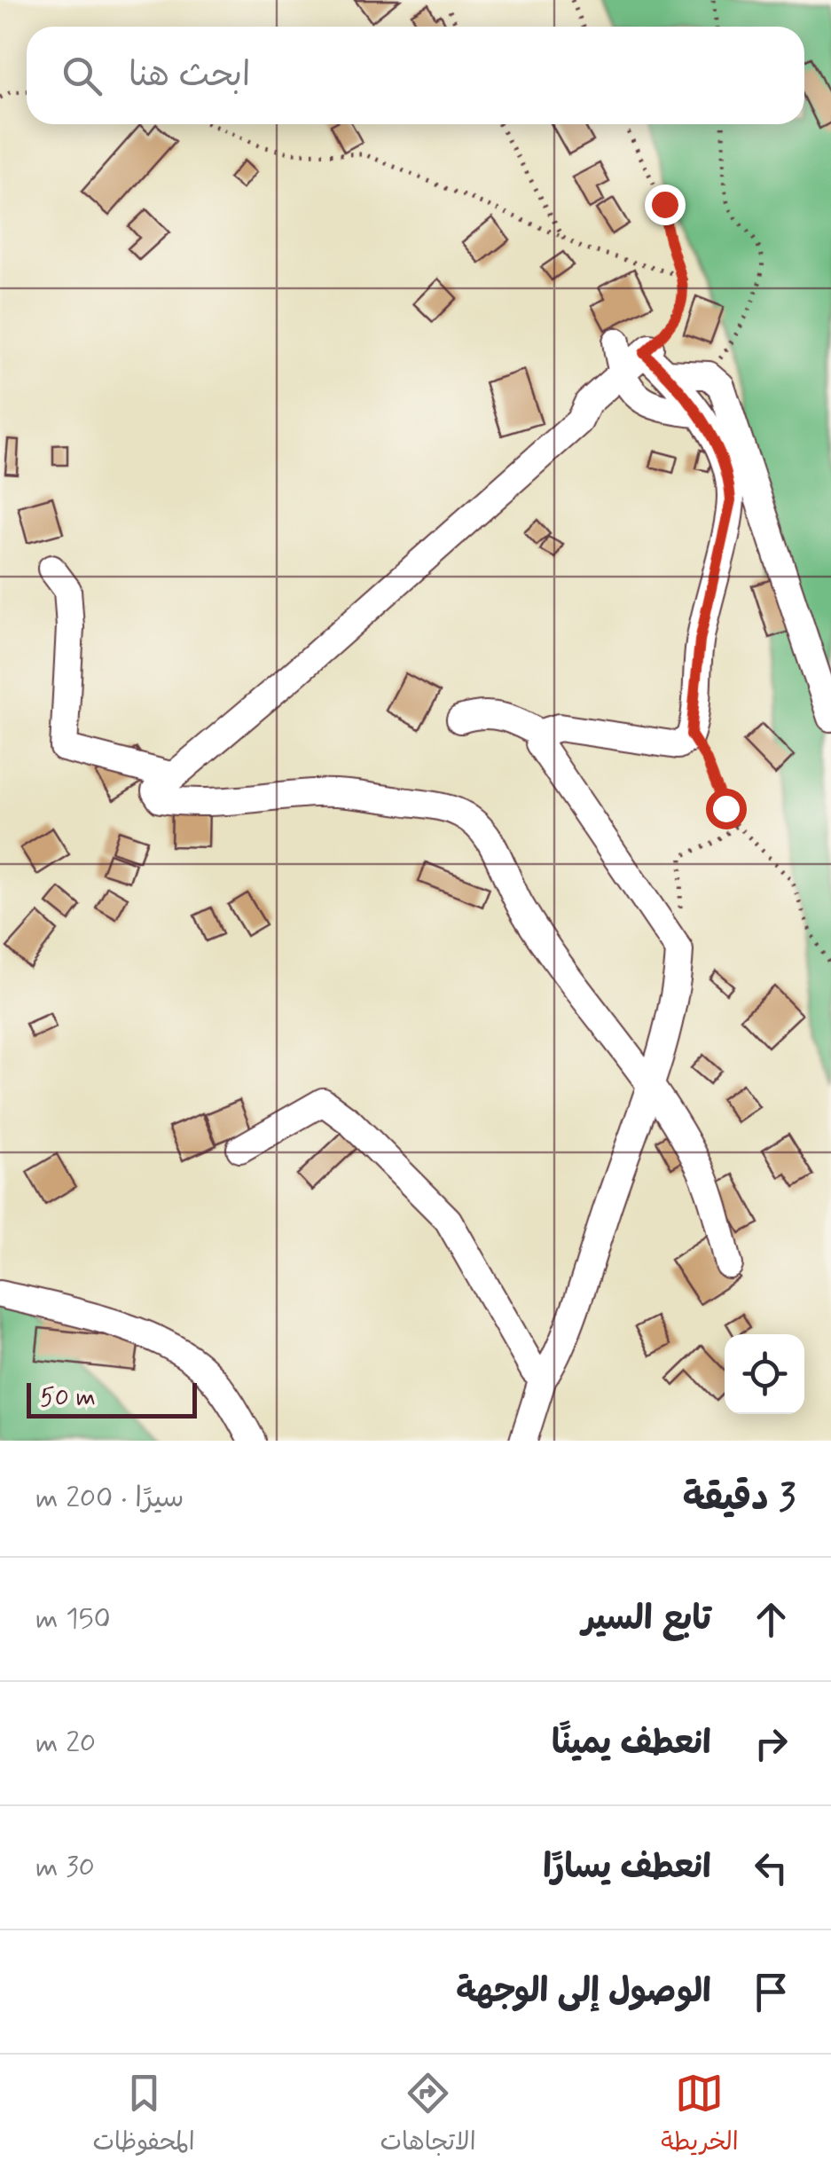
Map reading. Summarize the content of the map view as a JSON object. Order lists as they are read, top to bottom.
{
  "scale_bar": "50 m",
  "page": {
    "search": "ابحث هنا",
    "scale": "50 m",
    "heading": ["3 دقيقة", "سيرًا · 200 m"],
    "list": [
      ["تابع السير", "150 m"],
      ["انعطف يمينًا", "20 m"],
      ["انعطف يسارًا", "30 m"],
      "الوصول إلى الوجهة"
    ],
    "nav": ["الخريطة", "الاتجاهات", "المحفوظات"]
  }
}
